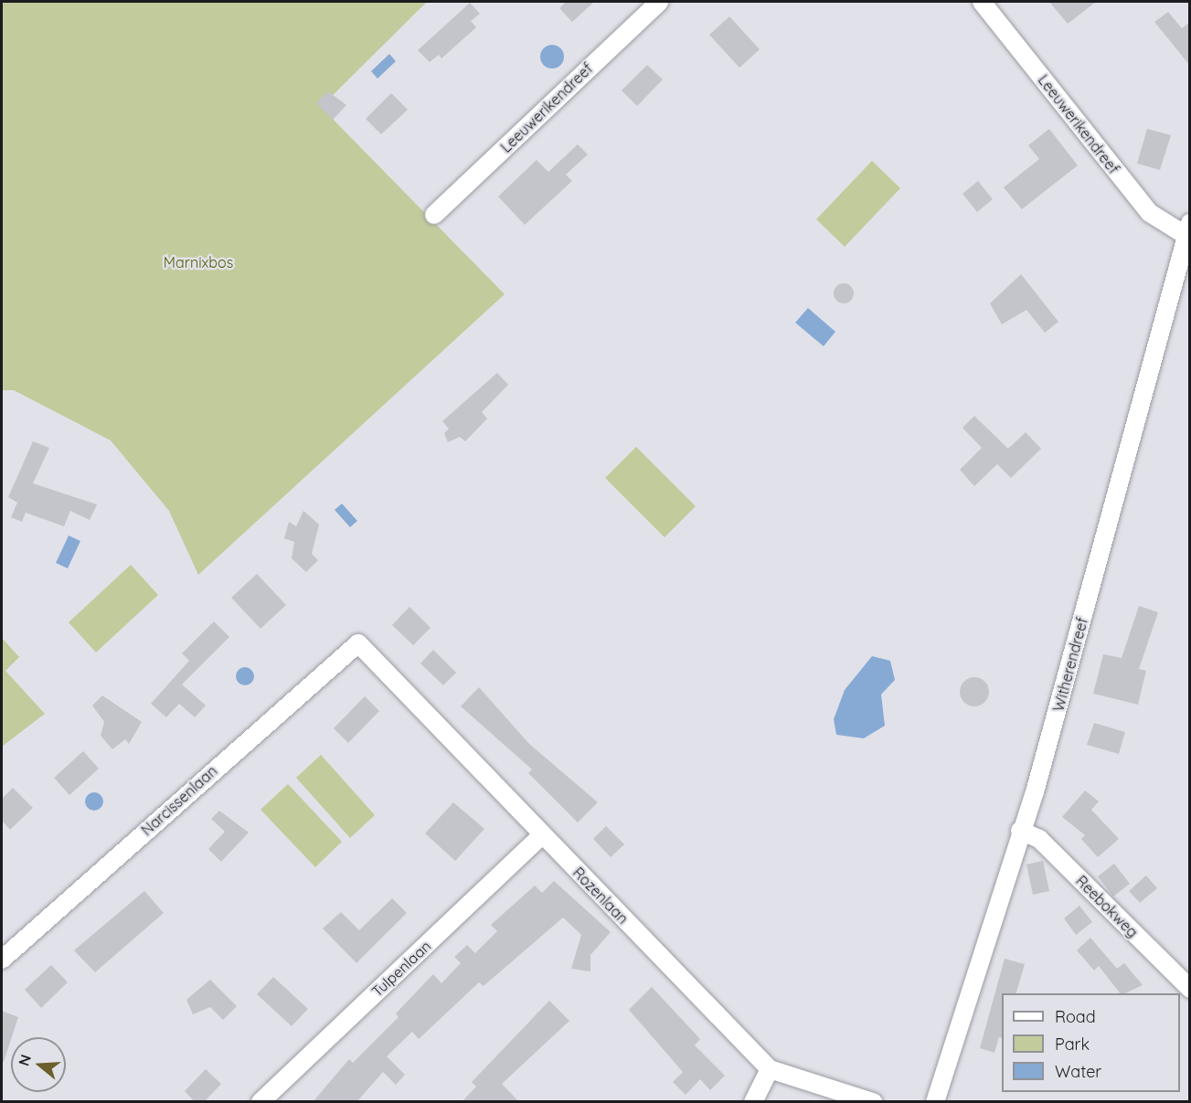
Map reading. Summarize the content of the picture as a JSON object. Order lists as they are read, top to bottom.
{
  "streets": {
    "street": [
      "Leeuwerikendreef",
      "Witherendreef",
      "Narcissenlaan",
      "Rozenlaan",
      "Reebokweg",
      "Tulpenlaan"
    ]
  },
  "crossings": [
    ["Leeuwerikendreef", "Witherendreef"],
    ["Witherendreef", "Reebokweg"],
    ["Narcissenlaan", "Rozenlaan"],
    ["Rozenlaan", "Tulpenlaan"]
  ],
  "parks": ["Marnixbos"],
  "legend": ["Road", "Park", "Water"],
  "north": "left"
}
